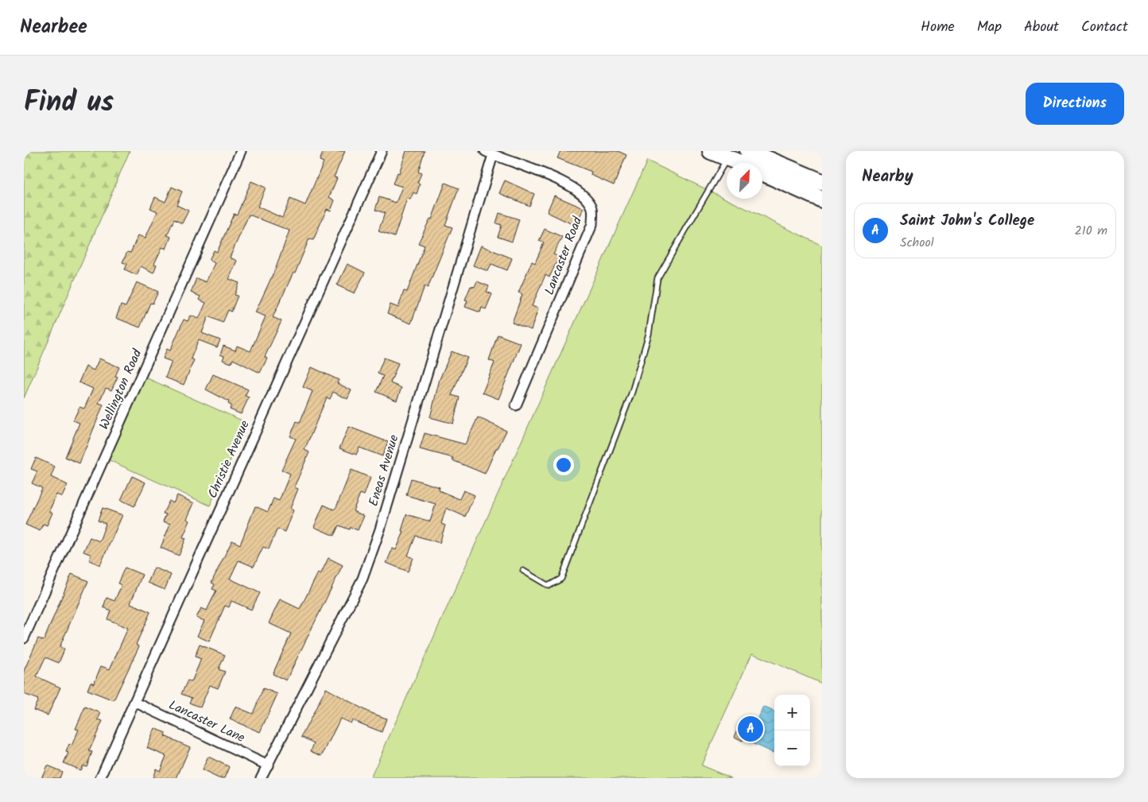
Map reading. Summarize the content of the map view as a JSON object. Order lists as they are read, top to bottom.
{
  "streets": {
    "street": [
      "Lancaster Road",
      "Wellington Road",
      "Christie Avenue",
      "Eneas Avenue",
      "Lancaster Lane"
    ]
  },
  "crossings": [
    ["Lancaster Road", "Eneas Avenue"],
    ["Christie Avenue", "Lancaster Lane"],
    ["Eneas Avenue", "Lancaster Lane"]
  ],
  "north": "top right",
  "page": {
    "header": "Nearbee",
    "nav": [
      "Home",
      "Map",
      "About",
      "Contact"
    ],
    "title": "Find us",
    "buttons": "Directions",
    "heading": "Nearby",
    "list": [
      {
        "mark": "A",
        "name": "Saint John's College",
        "note": "School",
        "value": "210 m"
      }
    ],
    "map_buttons": ["+", "−"],
    "pins": "A"
  }
}
